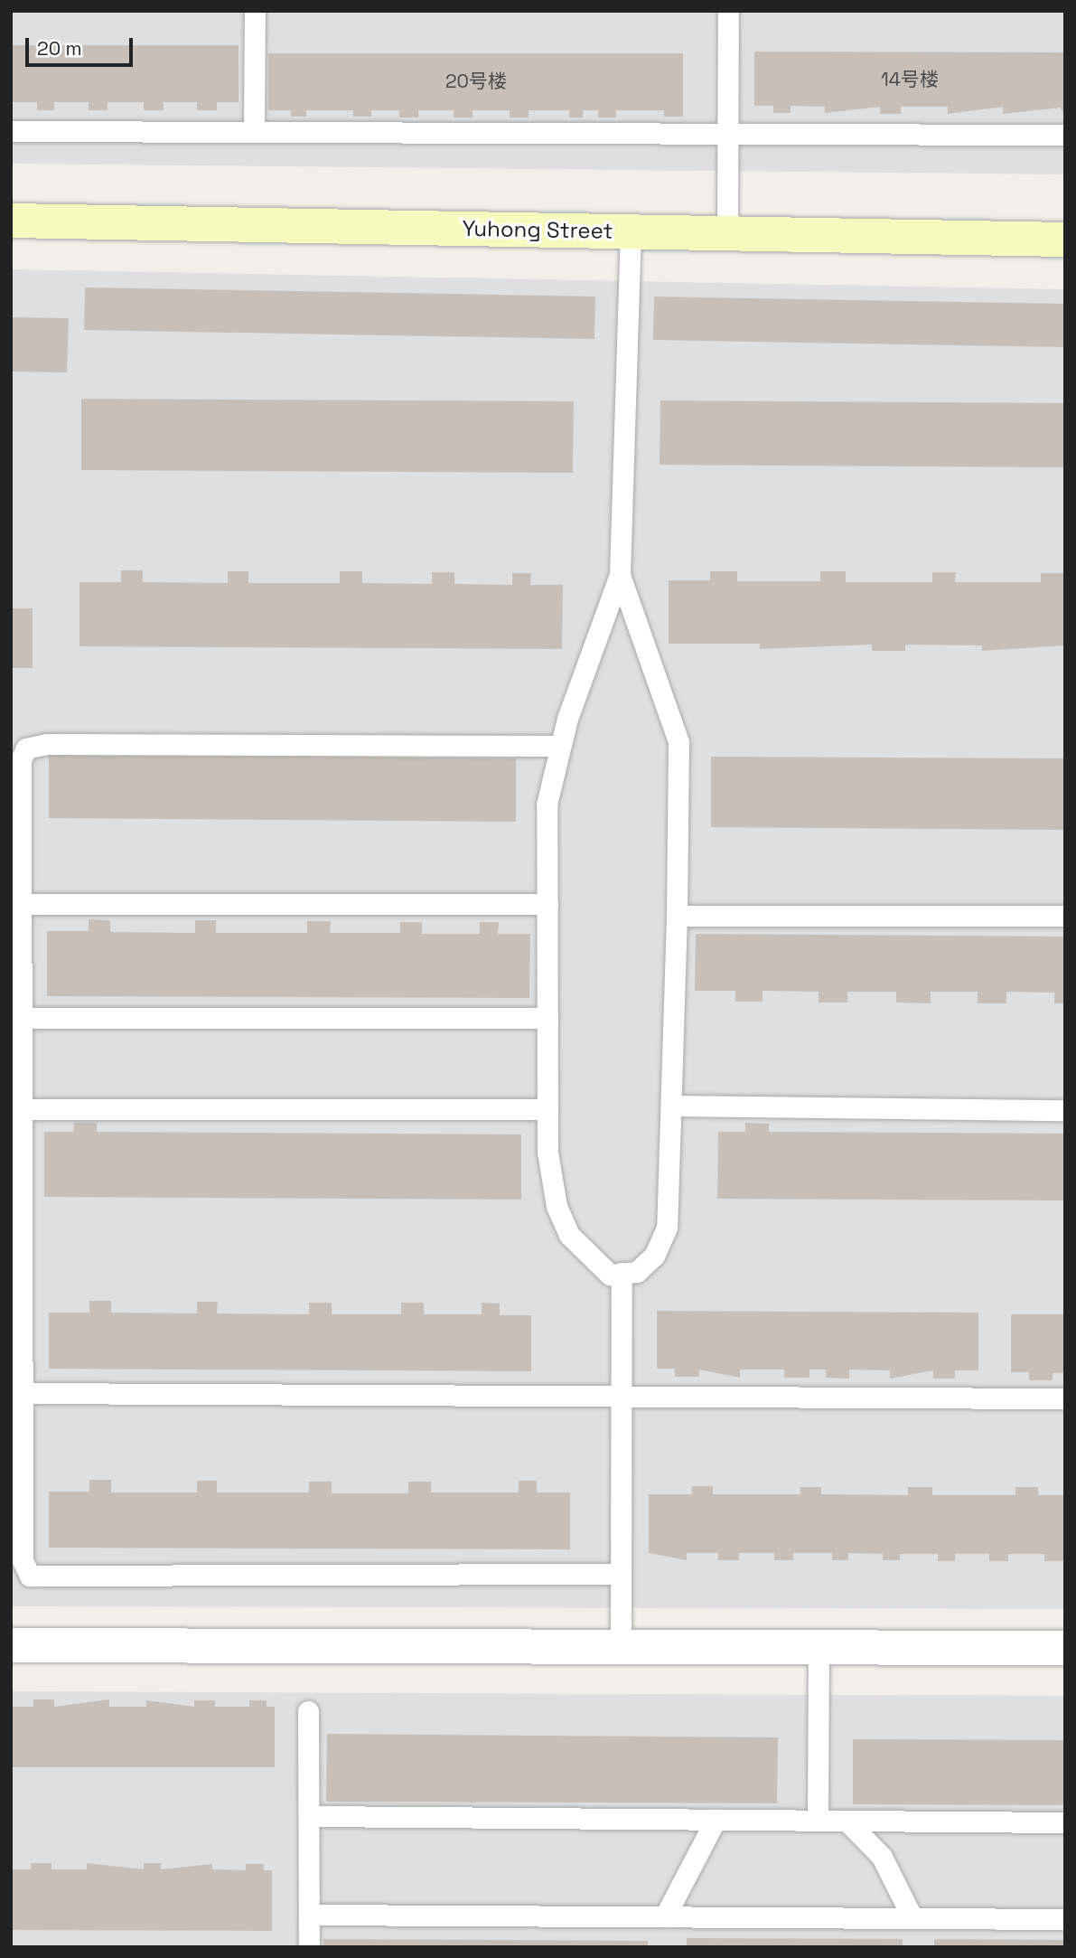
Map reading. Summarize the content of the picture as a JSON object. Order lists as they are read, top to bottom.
{
  "streets": {
    "street": ["Yuhong Street"]
  },
  "house_numbers": ["14号楼", "20号楼"],
  "scale_bar": "20 m"
}
